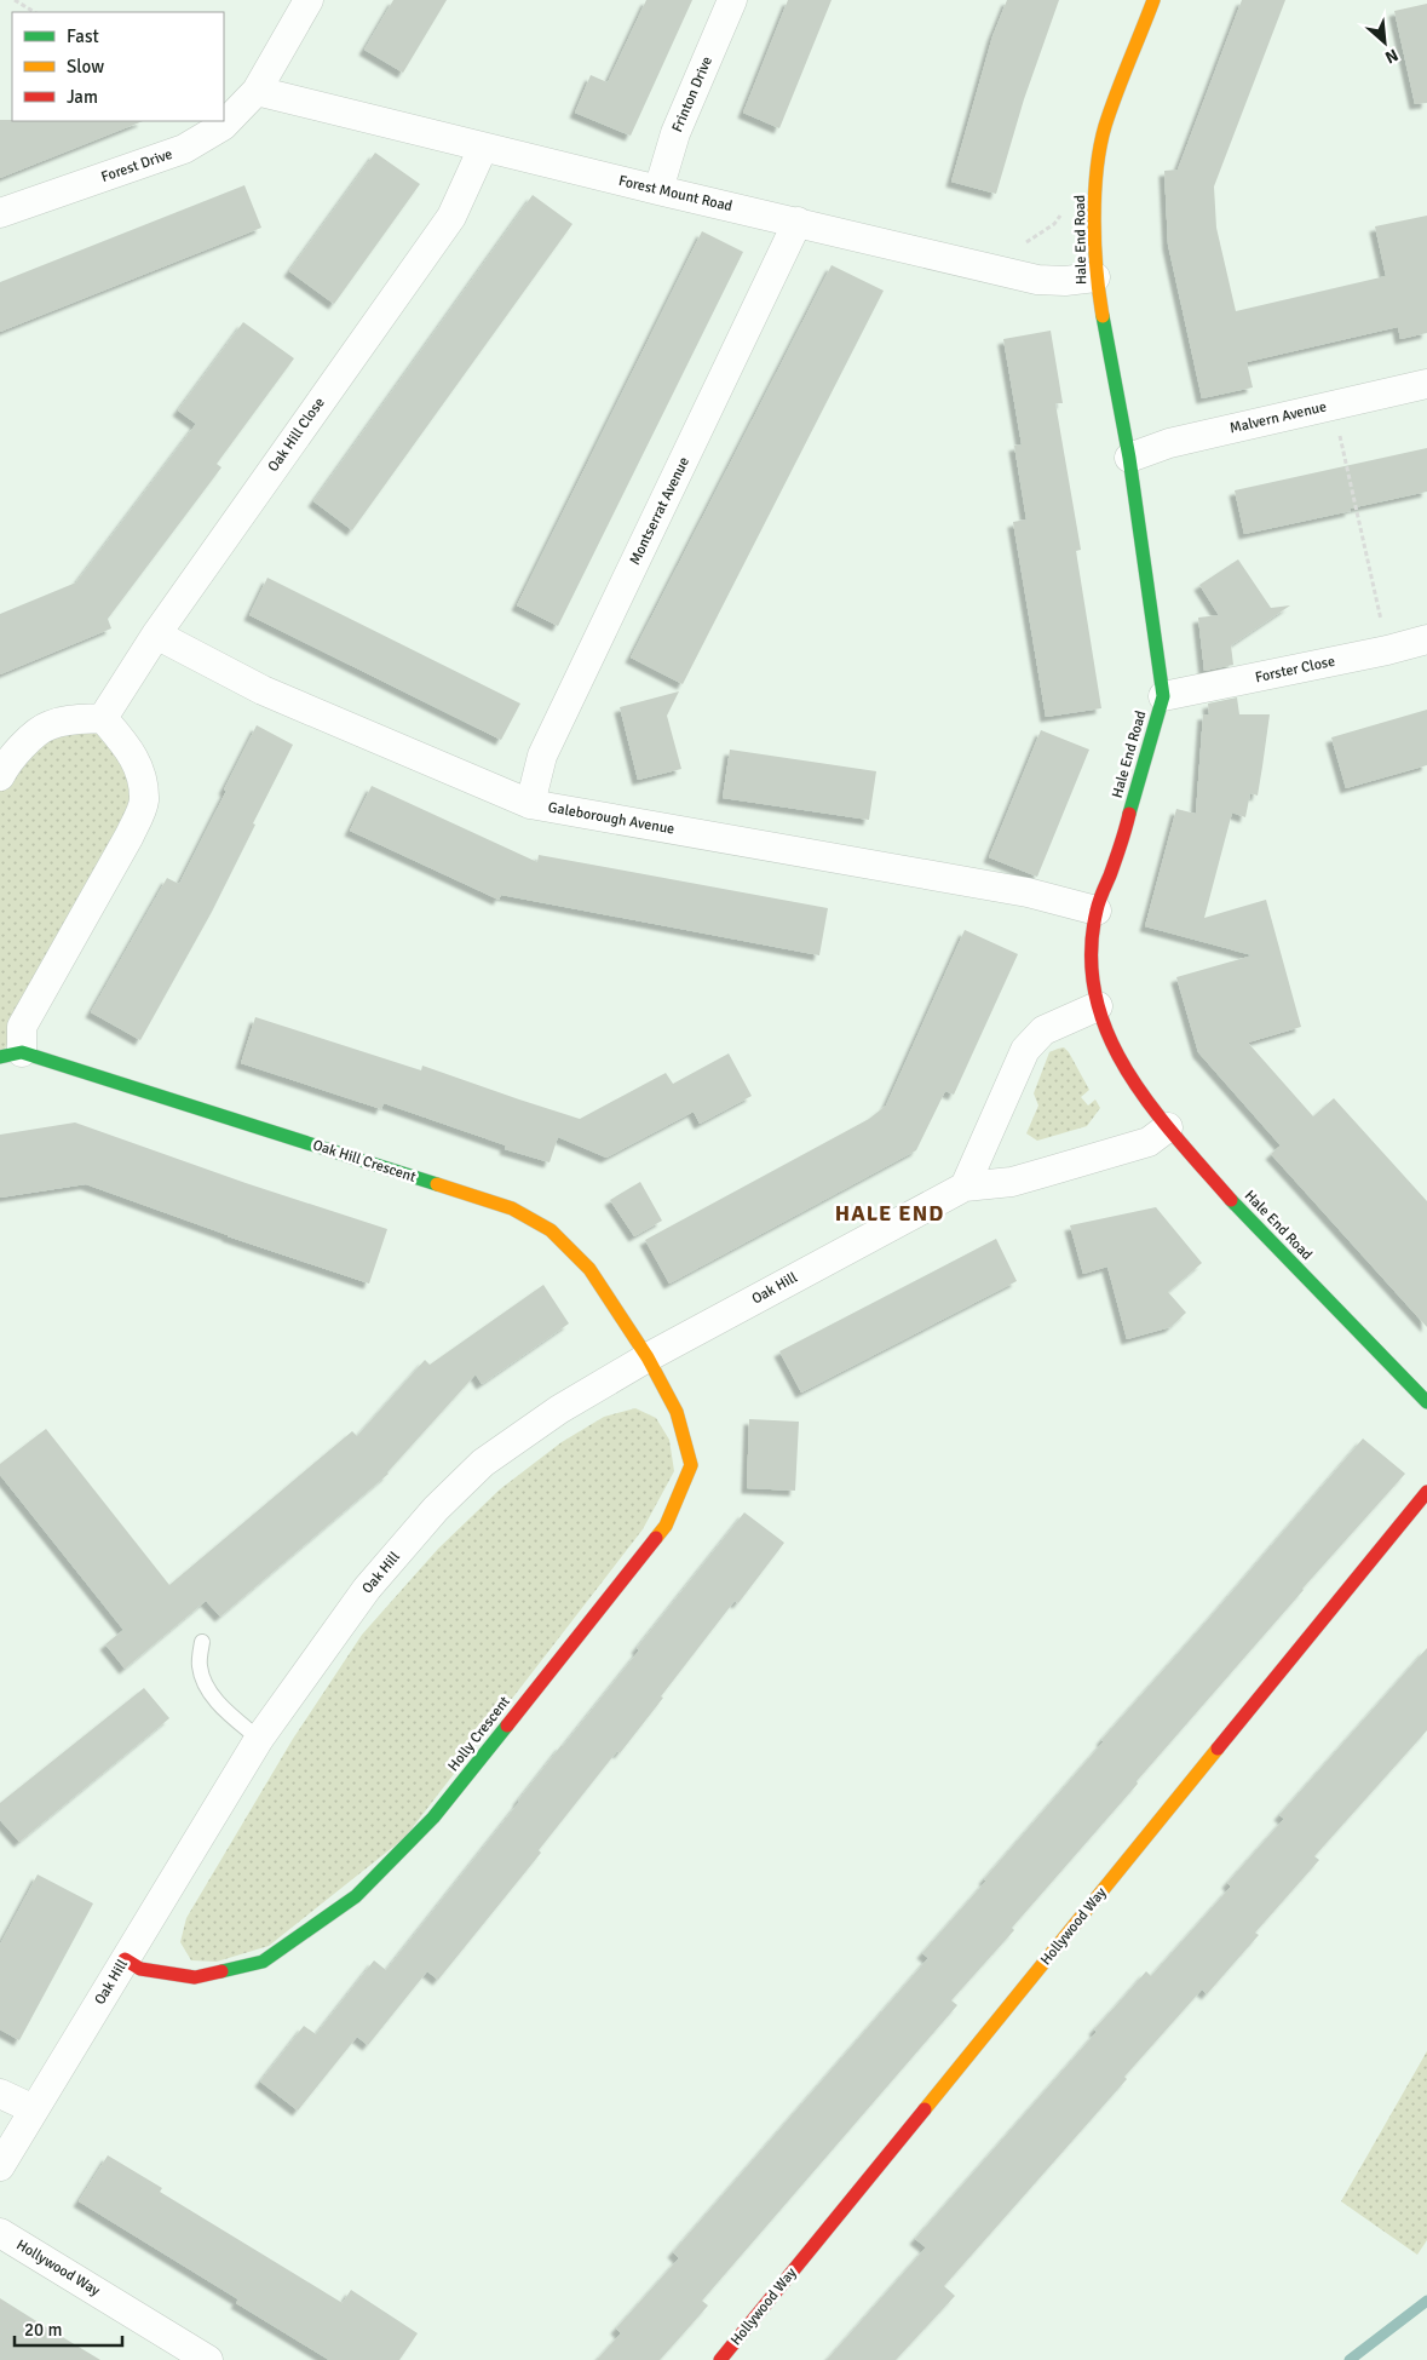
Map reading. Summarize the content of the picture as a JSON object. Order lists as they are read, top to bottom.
{
  "streets": {
    "street": [
      "Frinton Drive",
      "Forest Drive",
      "Forest Mount Road",
      "Hale End Road",
      "Malvern Avenue",
      "Oak Hill Close",
      "Montserrat Avenue",
      "Forster Close",
      "Galeborough Avenue",
      "Oak Hill Crescent",
      "Oak Hill",
      "Holly Crescent",
      "Hollywood Way"
    ]
  },
  "crossings": [
    ["Frinton Drive", "Forest Mount Road"],
    ["Forest Drive", "Forest Mount Road"],
    ["Forest Mount Road", "Hale End Road"],
    ["Forest Mount Road", "Oak Hill Close"],
    ["Forest Mount Road", "Montserrat Avenue"],
    ["Hale End Road", "Malvern Avenue"],
    ["Hale End Road", "Forster Close"],
    ["Hale End Road", "Galeborough Avenue"],
    ["Hale End Road", "Oak Hill"],
    ["Oak Hill Close", "Galeborough Avenue"],
    ["Oak Hill Close", "Oak Hill Crescent"],
    ["Montserrat Avenue", "Galeborough Avenue"],
    ["Oak Hill Crescent", "Oak Hill"],
    ["Oak Hill Crescent", "Holly Crescent"],
    ["Oak Hill", "Holly Crescent"]
  ],
  "districts": ["HALE END"],
  "legend": ["Fast", "Slow", "Jam"],
  "scale_bar": "20 m",
  "north": "bottom right"
}
